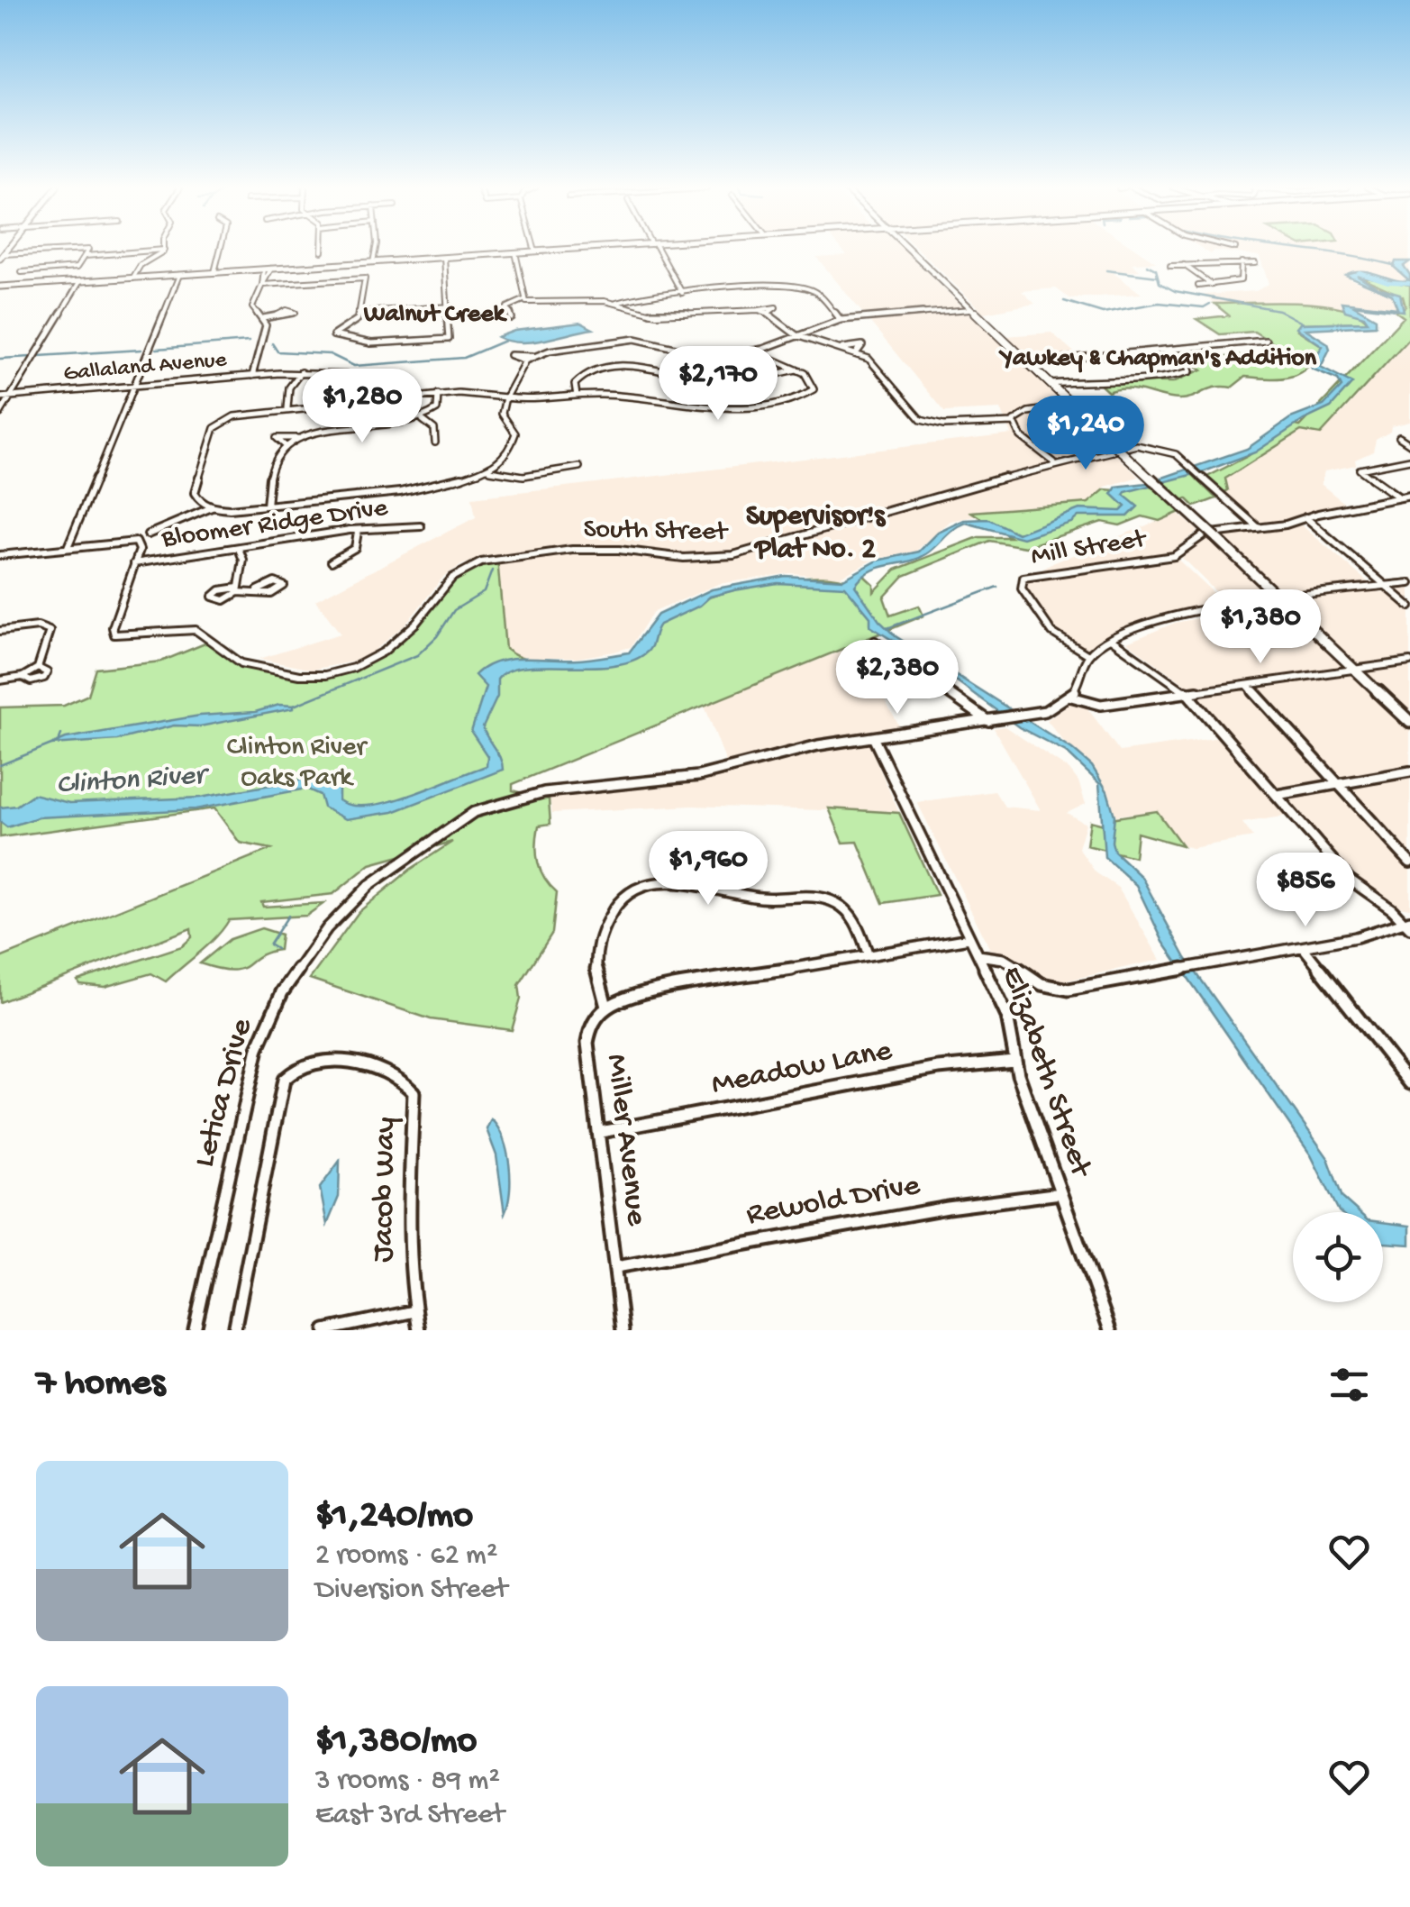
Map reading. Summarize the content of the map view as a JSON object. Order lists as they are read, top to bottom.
{
  "streets": {
    "street": [
      "Gallaland Avenue",
      "Bloomer Ridge Drive",
      "South Street",
      "Mill Street",
      "Meadow Lane",
      "Elizabeth Street",
      "Letica Drive",
      "Miller Avenue",
      "Jacob Way",
      "Rewold Drive"
    ]
  },
  "crossings": [
    ["Bloomer Ridge Drive", "South Street"],
    ["South Street", "Mill Street"],
    ["Meadow Lane", "Elizabeth Street"],
    ["Meadow Lane", "Miller Avenue"],
    ["Elizabeth Street", "Letica Drive"],
    ["Elizabeth Street", "Rewold Drive"],
    ["Miller Avenue", "Rewold Drive"]
  ],
  "districts": ["Walnut Creek", "Yawkey & Chapman's Addition", "Supervisor's Plat No. 2"],
  "water": ["Clinton River"],
  "parks": ["Clinton River Oaks Park"],
  "page": {
    "price": [
      "$2,170",
      "$1,280",
      "$1,240",
      "$1,380",
      "$2,380",
      "$1,960",
      "$856"
    ],
    "heading": "7 homes",
    "list": [
      {
        "name": "$1,240/mo",
        "note": "2 rooms · 62 m² · Diversion Street"
      },
      {
        "name": "$1,380/mo",
        "note": "3 rooms · 89 m² · East 3rd Street"
      }
    ]
  }
}
